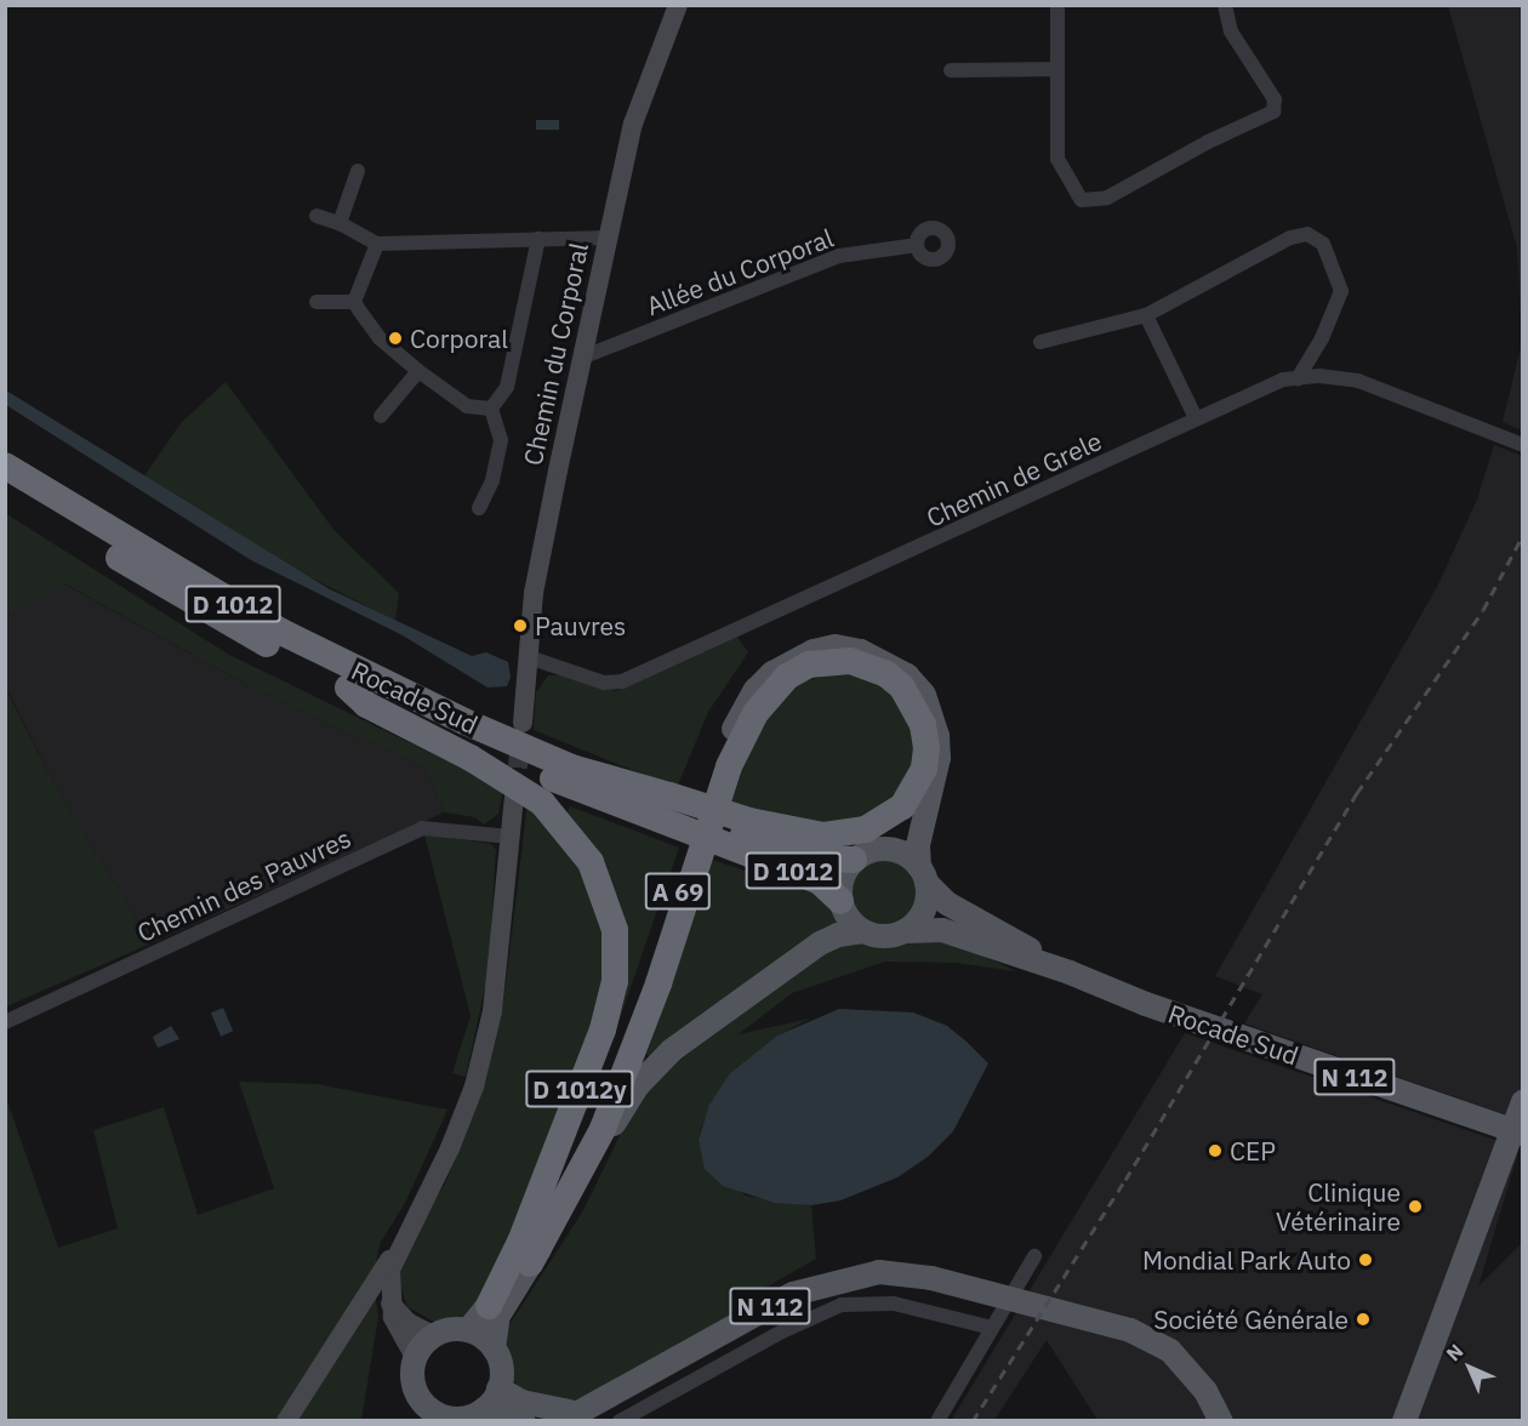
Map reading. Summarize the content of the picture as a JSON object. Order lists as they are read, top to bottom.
{
  "streets": {
    "highway": [
      "D 1012",
      "Rocade Sud",
      "A 69",
      "D 1012y"
    ],
    "main road": ["N 112"],
    "street": [
      "Allée du Corporal",
      "Chemin du Corporal",
      "Chemin de Grele",
      "Chemin des Pauvres"
    ]
  },
  "crossings": [
    ["Allée du Corporal", "Chemin du Corporal"],
    ["Chemin du Corporal", "Chemin de Grele"],
    ["Rocade Sud", "A 69"],
    ["Rocade Sud", "D 1012y"],
    ["A 69", "D 1012y"]
  ],
  "places": [
    "Corporal",
    "Pauvres",
    "CEP",
    "Clinique Vétérinaire",
    "Mondial Park Auto",
    "Société Générale"
  ],
  "north": "top left"
}
